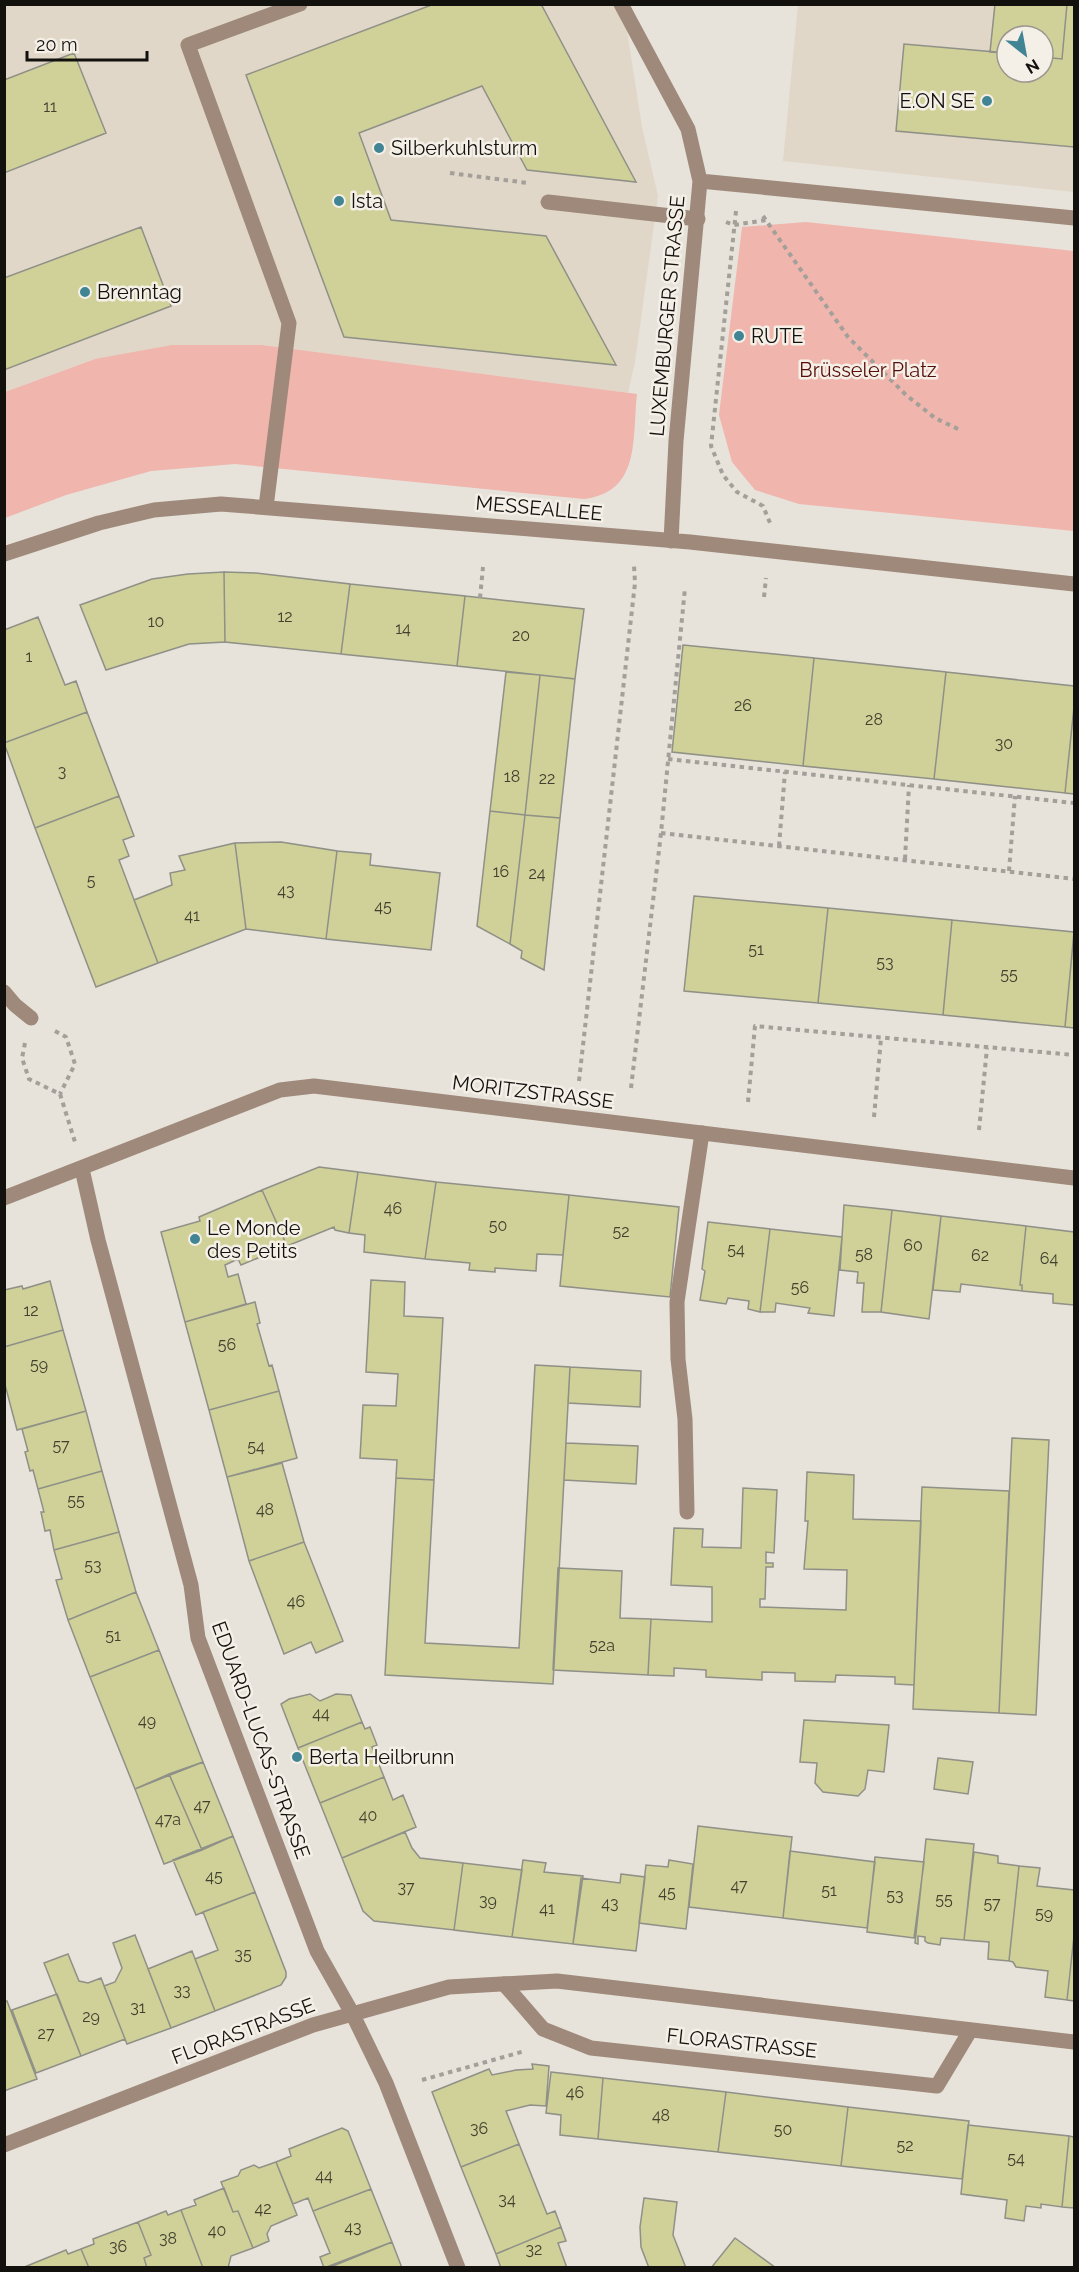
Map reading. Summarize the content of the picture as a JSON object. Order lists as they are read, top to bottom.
{
  "streets": {
    "street": [
      "LUXEMBURGER STRASSE",
      "MESSEALLEE",
      "MORITZSTRASSE",
      "EDUARD-LUCAS-STRASSE",
      "FLORASTRASSE"
    ]
  },
  "crossings": [
    ["LUXEMBURGER STRASSE", "MESSEALLEE"],
    ["MORITZSTRASSE", "EDUARD-LUCAS-STRASSE"],
    ["EDUARD-LUCAS-STRASSE", "FLORASTRASSE"]
  ],
  "parks": ["Brüsseler Platz"],
  "places": [
    "E.ON SE",
    "Silberkuhlsturm",
    "Ista",
    "Brenntag",
    "RUTE",
    "Le Monde des Petits",
    "Berta Heilbrunn"
  ],
  "house_numbers": [
    "11",
    "12",
    "10",
    "14",
    "20",
    "1",
    "26",
    "28",
    "30",
    "3",
    "18",
    "22",
    "16",
    "24",
    "5",
    "43",
    "45",
    "41",
    "51",
    "53",
    "55",
    "46",
    "50",
    "52",
    "60",
    "54",
    "58",
    "62",
    "64",
    "56",
    "12",
    "56",
    "59",
    "57",
    "54",
    "55",
    "48",
    "53",
    "46",
    "51",
    "52a",
    "44",
    "49",
    "47",
    "40",
    "47a",
    "45",
    "47",
    "37",
    "51",
    "45",
    "53",
    "55",
    "39",
    "43",
    "57",
    "41",
    "59",
    "35",
    "33",
    "31",
    "29",
    "27",
    "46",
    "48",
    "36",
    "50",
    "52",
    "54",
    "44",
    "34",
    "42",
    "43",
    "40",
    "38",
    "36",
    "32"
  ],
  "scale_bar": "20 m",
  "north": "bottom right"
}
